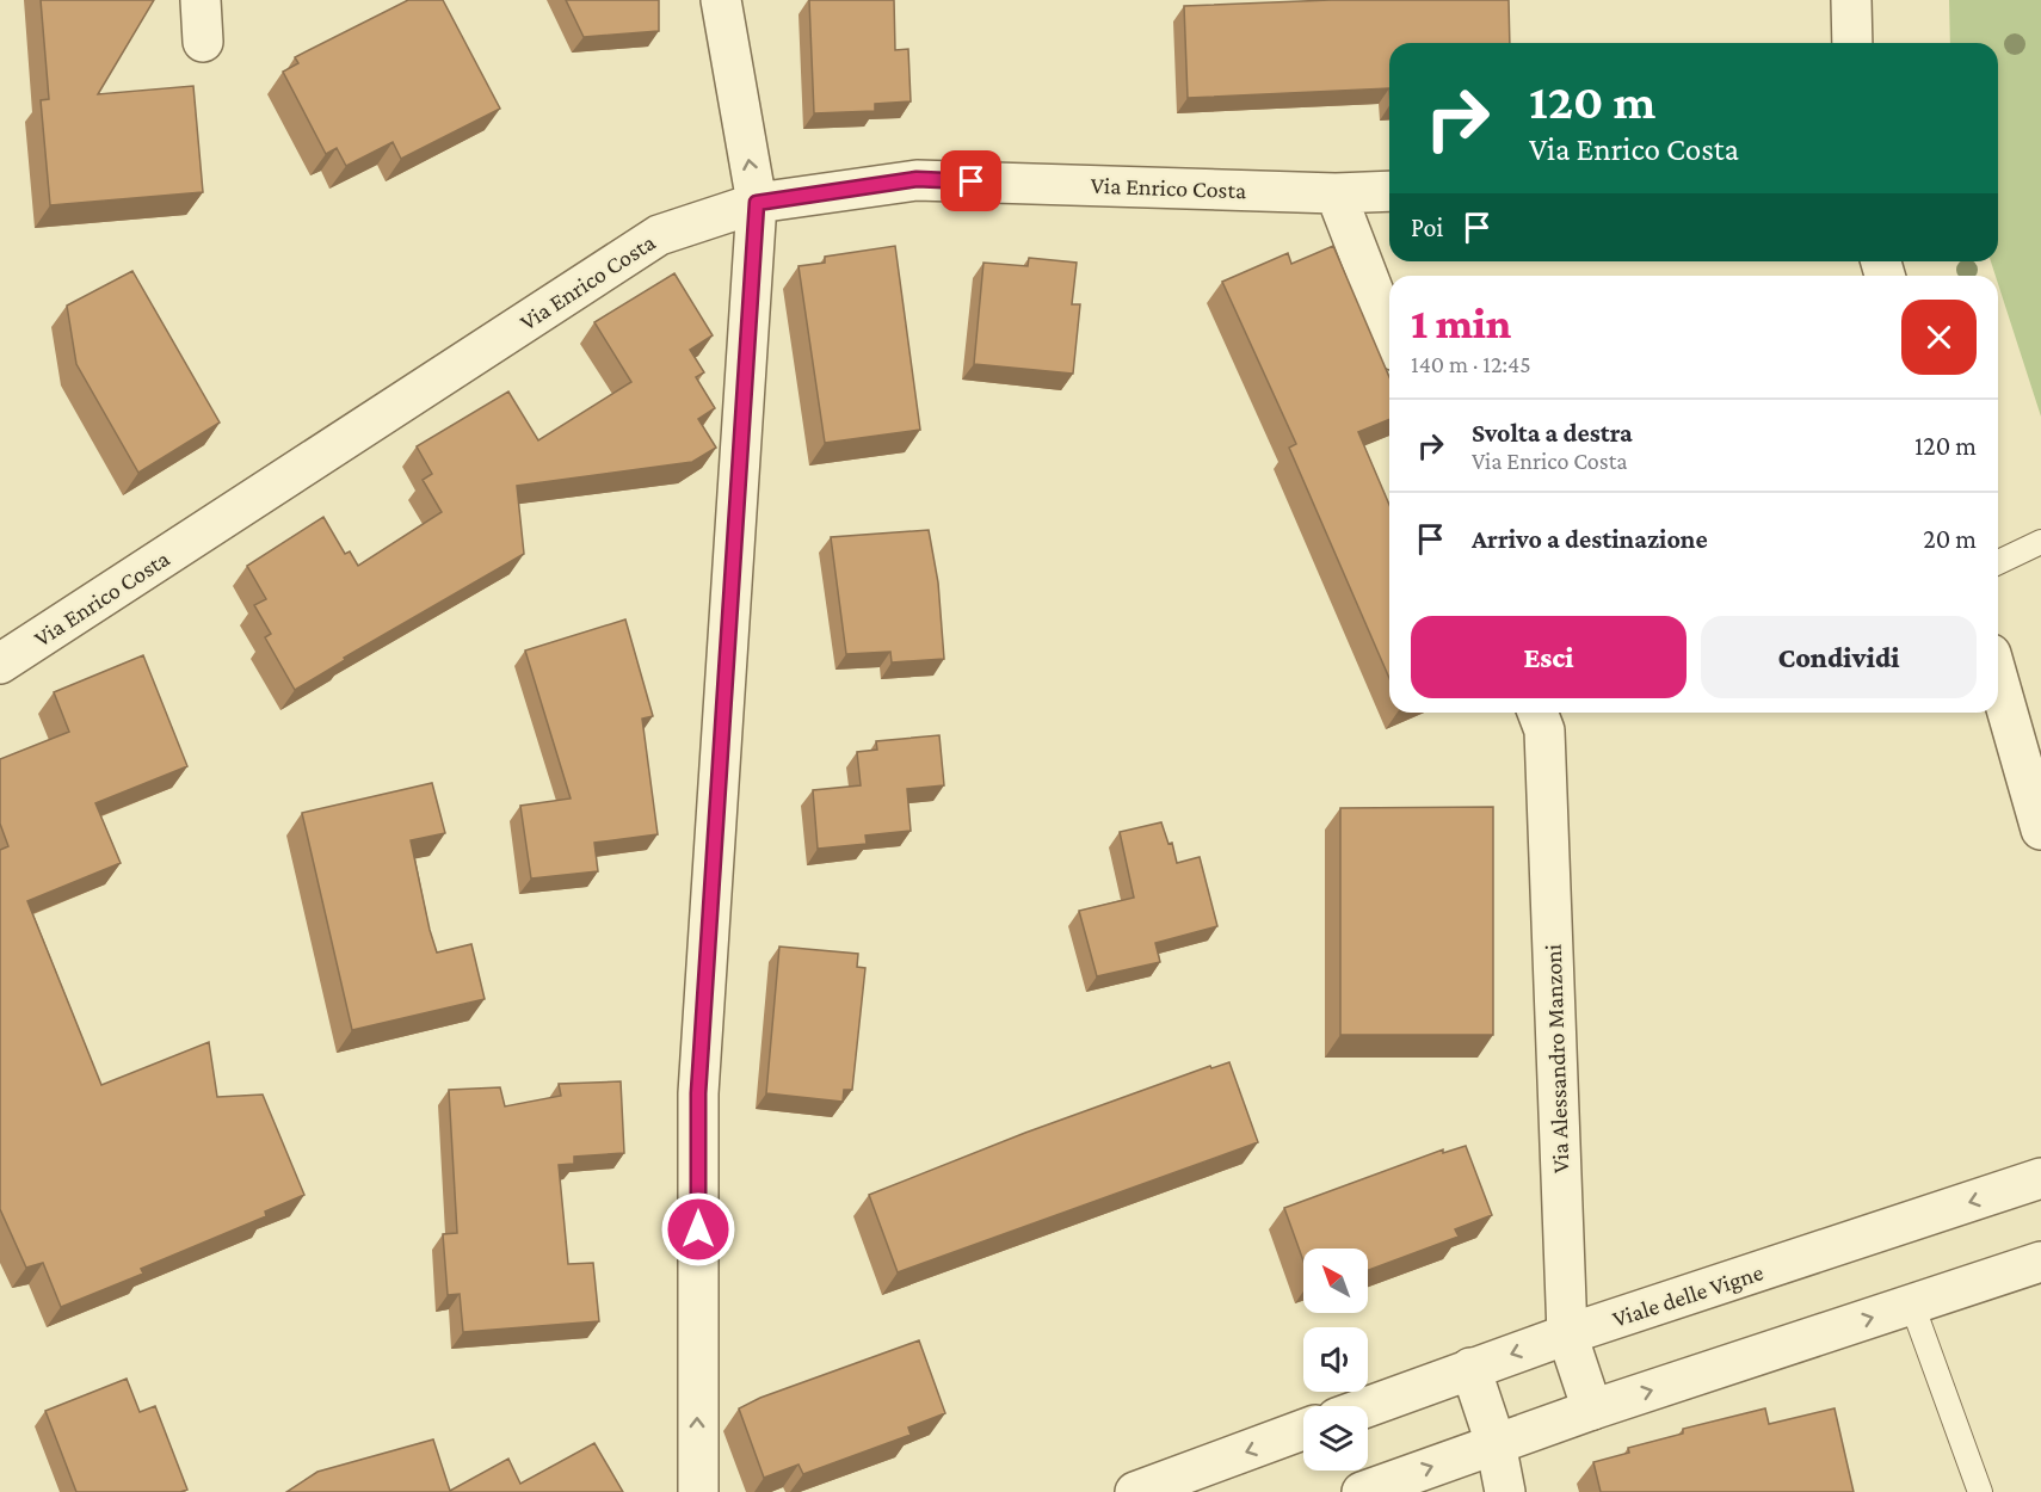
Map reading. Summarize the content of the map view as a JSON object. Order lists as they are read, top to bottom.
{
  "streets": {
    "street": ["Via Enrico Costa", "Via Alessandro Manzoni", "Viale delle Vigne"]
  },
  "crossings": [
    ["Via Alessandro Manzoni", "Viale delle Vigne"]
  ],
  "north": "top left",
  "page": {
    "turn": ["120 m", "Via Enrico Costa"],
    "then": "Poi",
    "heading": ["1 min", "140 m · 12:45"],
    "list": [
      {
        "name": "Svolta a destra",
        "note": "Via Enrico Costa",
        "value": "120 m"
      },
      {
        "name": "Arrivo a destinazione",
        "value": "20 m"
      }
    ],
    "buttons": ["Esci", "Condividi"]
  }
}
